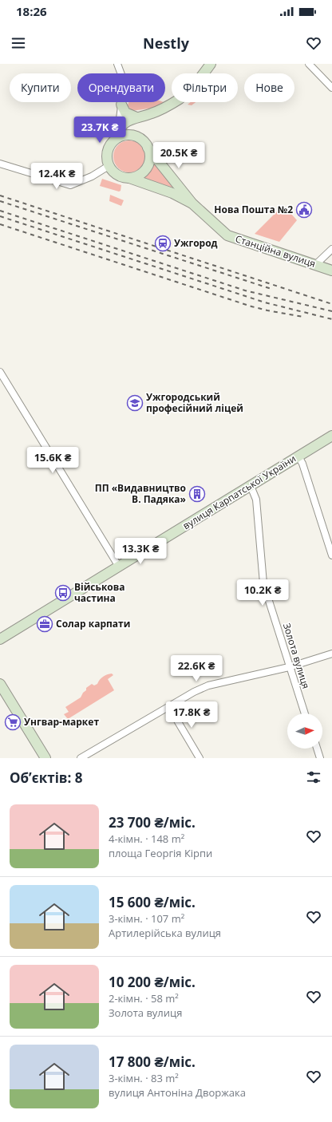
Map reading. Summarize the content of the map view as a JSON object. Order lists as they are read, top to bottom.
{
  "streets": {
    "main road": ["Станційна вулиця", "вулиця Карпатської України"],
    "street": ["Золота вулиця"]
  },
  "crossings": [
    ["вулиця Карпатської України", "Золота вулиця"]
  ],
  "places": {
    "public building": ["Нова Пошта №2"],
    "station": ["Ужгород"],
    "school or university": ["Ужгородський професійний ліцей"],
    "building": ["ПП «Видавництво В. Падяка»"],
    "bus stop": ["Військова частина"],
    "office": ["Солар карпати"],
    "supermarket": ["Унгвар-маркет"]
  },
  "north": "right",
  "page": {
    "status": "18:26",
    "header": "Nestly",
    "chip": [
      "Купити",
      "Орендувати",
      "Фільтри",
      "Нове"
    ],
    "price": [
      "23.7K ₴",
      "20.5K ₴",
      "12.4K ₴",
      "15.6K ₴",
      "13.3K ₴",
      "10.2K ₴",
      "22.6K ₴",
      "17.8K ₴"
    ],
    "heading": "Об’єктів: 8",
    "list": [
      {
        "name": "23 700 ₴/міс.",
        "note": "4-кімн. · 148 m² · площа Георгія Кірпи"
      },
      {
        "name": "15 600 ₴/міс.",
        "note": "3-кімн. · 107 m² · Артилерійська вулиця"
      },
      {
        "name": "10 200 ₴/міс.",
        "note": "2-кімн. · 58 m² · Золота вулиця"
      },
      {
        "name": "17 800 ₴/міс.",
        "note": "3-кімн. · 83 m² · вулиця Антоніна Дворжака"
      }
    ]
  }
}
